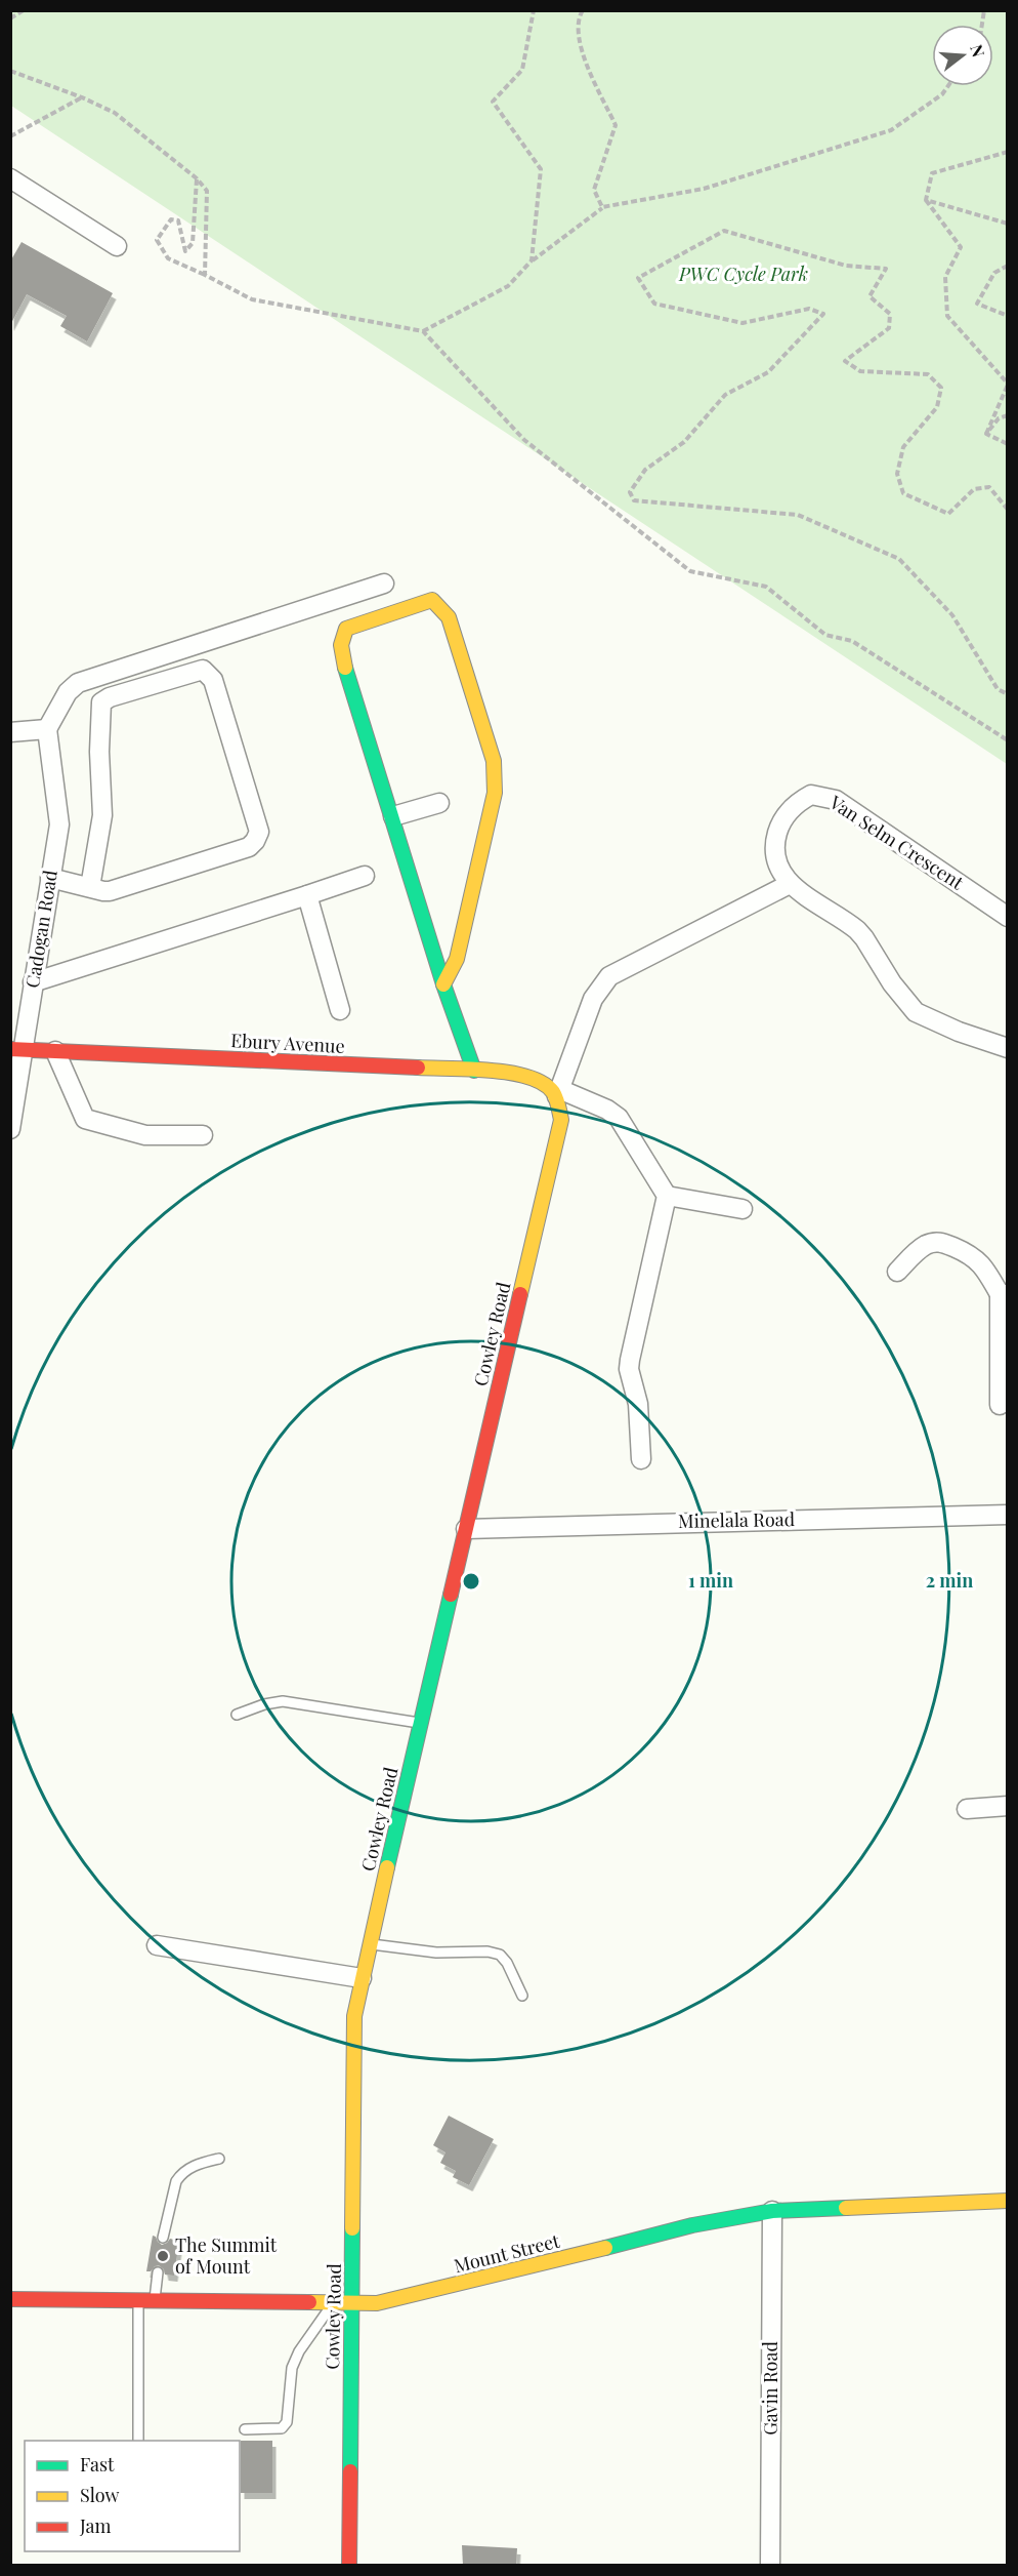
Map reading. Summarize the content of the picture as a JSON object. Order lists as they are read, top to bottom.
{
  "streets": {
    "street": [
      "Van Selm Crescent",
      "Cadogan Road",
      "Ebury Avenue",
      "Cowley Road",
      "Minelala Road",
      "Mount Street",
      "Gavin Road"
    ]
  },
  "crossings": [
    ["Cadogan Road", "Ebury Avenue"],
    ["Ebury Avenue", "Cowley Road"],
    ["Cowley Road", "Minelala Road"],
    ["Cowley Road", "Mount Street"],
    ["Mount Street", "Gavin Road"]
  ],
  "parks": ["PWC Cycle Park"],
  "places": ["The Summit of Mount"],
  "legend": ["Fast", "Slow", "Jam"],
  "north": "right",
  "rings": ["1 min", "2 min"]
}
